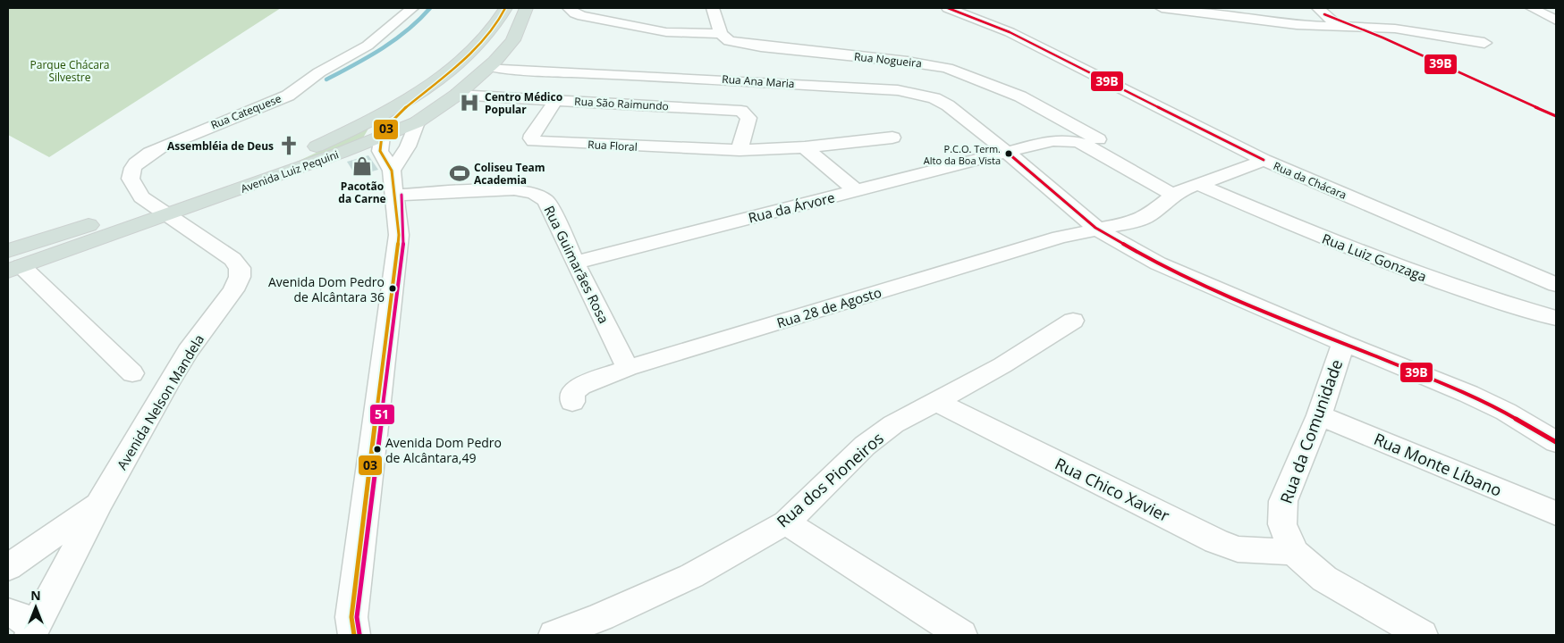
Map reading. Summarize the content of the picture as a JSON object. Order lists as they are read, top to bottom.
{
  "streets": {
    "main road": ["Avenida Luiz Pequini"],
    "street": [
      "Rua Nogueira",
      "Rua Ana Maria",
      "Rua São Raimundo",
      "Rua Catequese",
      "Rua Floral",
      "Rua da Chácara",
      "Rua da Árvore",
      "Rua Luiz Gonzaga",
      "Rua Guimarães Rosa",
      "Rua 28 de Agosto",
      "Avenida Nelson Mandela",
      "Rua da Comunidade",
      "Rua Monte Líbano",
      "Rua dos Pioneiros",
      "Rua Chico Xavier"
    ]
  },
  "crossings": [
    ["Rua Nogueira", "Rua Luiz Gonzaga"],
    ["Rua Nogueira", "Rua 28 de Agosto"],
    ["Rua Ana Maria", "Avenida Luiz Pequini"],
    ["Rua Ana Maria", "Rua da Árvore"],
    ["Rua Ana Maria", "Rua Luiz Gonzaga"],
    ["Rua Ana Maria", "Rua 28 de Agosto"],
    ["Rua Ana Maria", "Rua da Comunidade"],
    ["Rua São Raimundo", "Rua Floral"],
    ["Rua São Raimundo", "Avenida Luiz Pequini"],
    ["Rua Catequese", "Avenida Luiz Pequini"],
    ["Rua Catequese", "Avenida Nelson Mandela"],
    ["Avenida Luiz Pequini", "Avenida Nelson Mandela"],
    ["Rua da Árvore", "Rua Luiz Gonzaga"],
    ["Rua da Árvore", "Rua Guimarães Rosa"],
    ["Rua Luiz Gonzaga", "Rua 28 de Agosto"],
    ["Rua Guimarães Rosa", "Rua 28 de Agosto"],
    ["Rua da Comunidade", "Rua Monte Líbano"],
    ["Rua da Comunidade", "Rua Chico Xavier"],
    ["Rua dos Pioneiros", "Rua Chico Xavier"]
  ],
  "parks": ["Parque Chácara Silvestre"],
  "places": {
    "hospital": ["Centro Médico Popular"],
    "church": ["Assembléia de Deus"],
    "other": ["P.C.O. Term. Alto da Boa Vista", "Avenida Dom Pedro de Alcântara 36", "Avenida Dom Pedro de Alcântara,49"],
    "shop": ["Pacotão da Carne"],
    "sports": ["Coliseu Team Academia"]
  },
  "lines": ["transit line 39B", "transit line 03", "transit line 51"],
  "north": "top"
}
